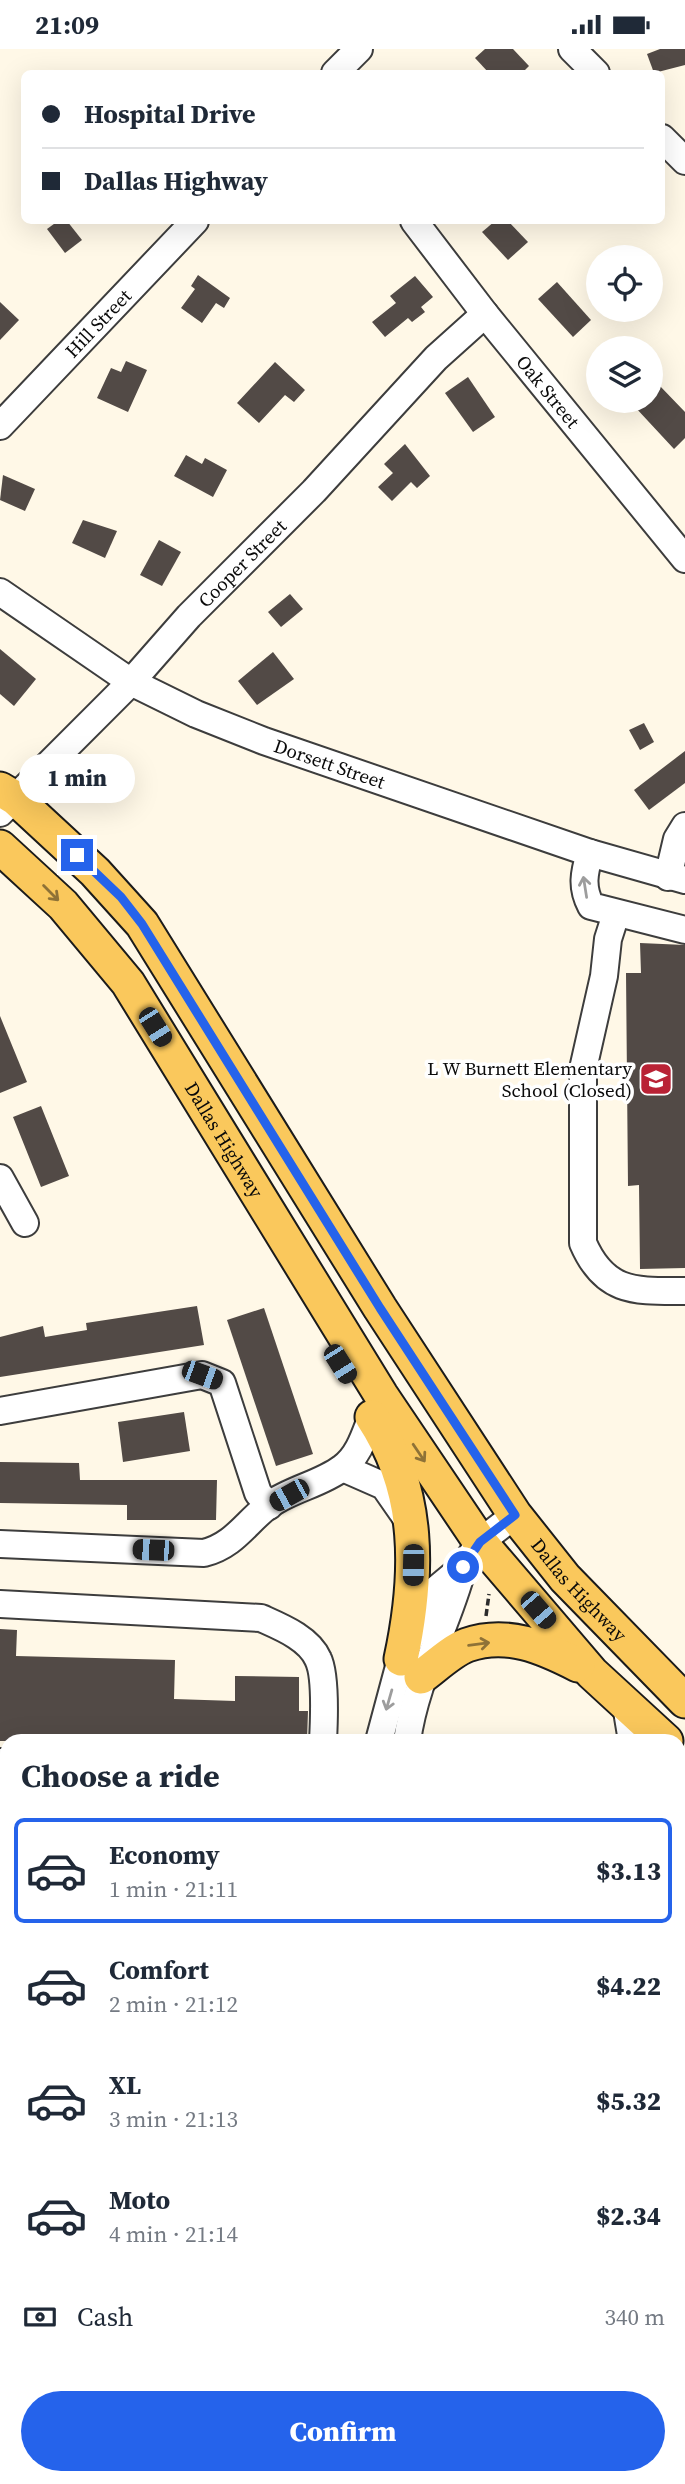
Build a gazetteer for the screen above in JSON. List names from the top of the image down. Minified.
{"streets":{"main road":["Dallas Highway"],"street":["Hill Street","Oak Street","Cooper Street","Dorsett Street"]},"crossings":[["Oak Street","Cooper Street"],["Cooper Street","Dorsett Street"],["Cooper Street","Dallas Highway"]],"places":{"school or university":["L W Burnett Elementary School (Closed)"]},"page":{"status":"21:09","banner":["Hospital Drive","Dallas Highway"],"bubble":"1 min","heading":"Choose a ride","list":[{"name":"Economy","note":"1 min · 21:11","value":"$3.13"},{"name":"Comfort","note":"2 min · 21:12","value":"$4.22"},{"name":"XL","note":"3 min · 21:13","value":"$5.32"},{"name":"Moto","note":"4 min · 21:14","value":"$2.34"}],"pay":["Cash","340 m"],"buttons":"Confirm"}}
